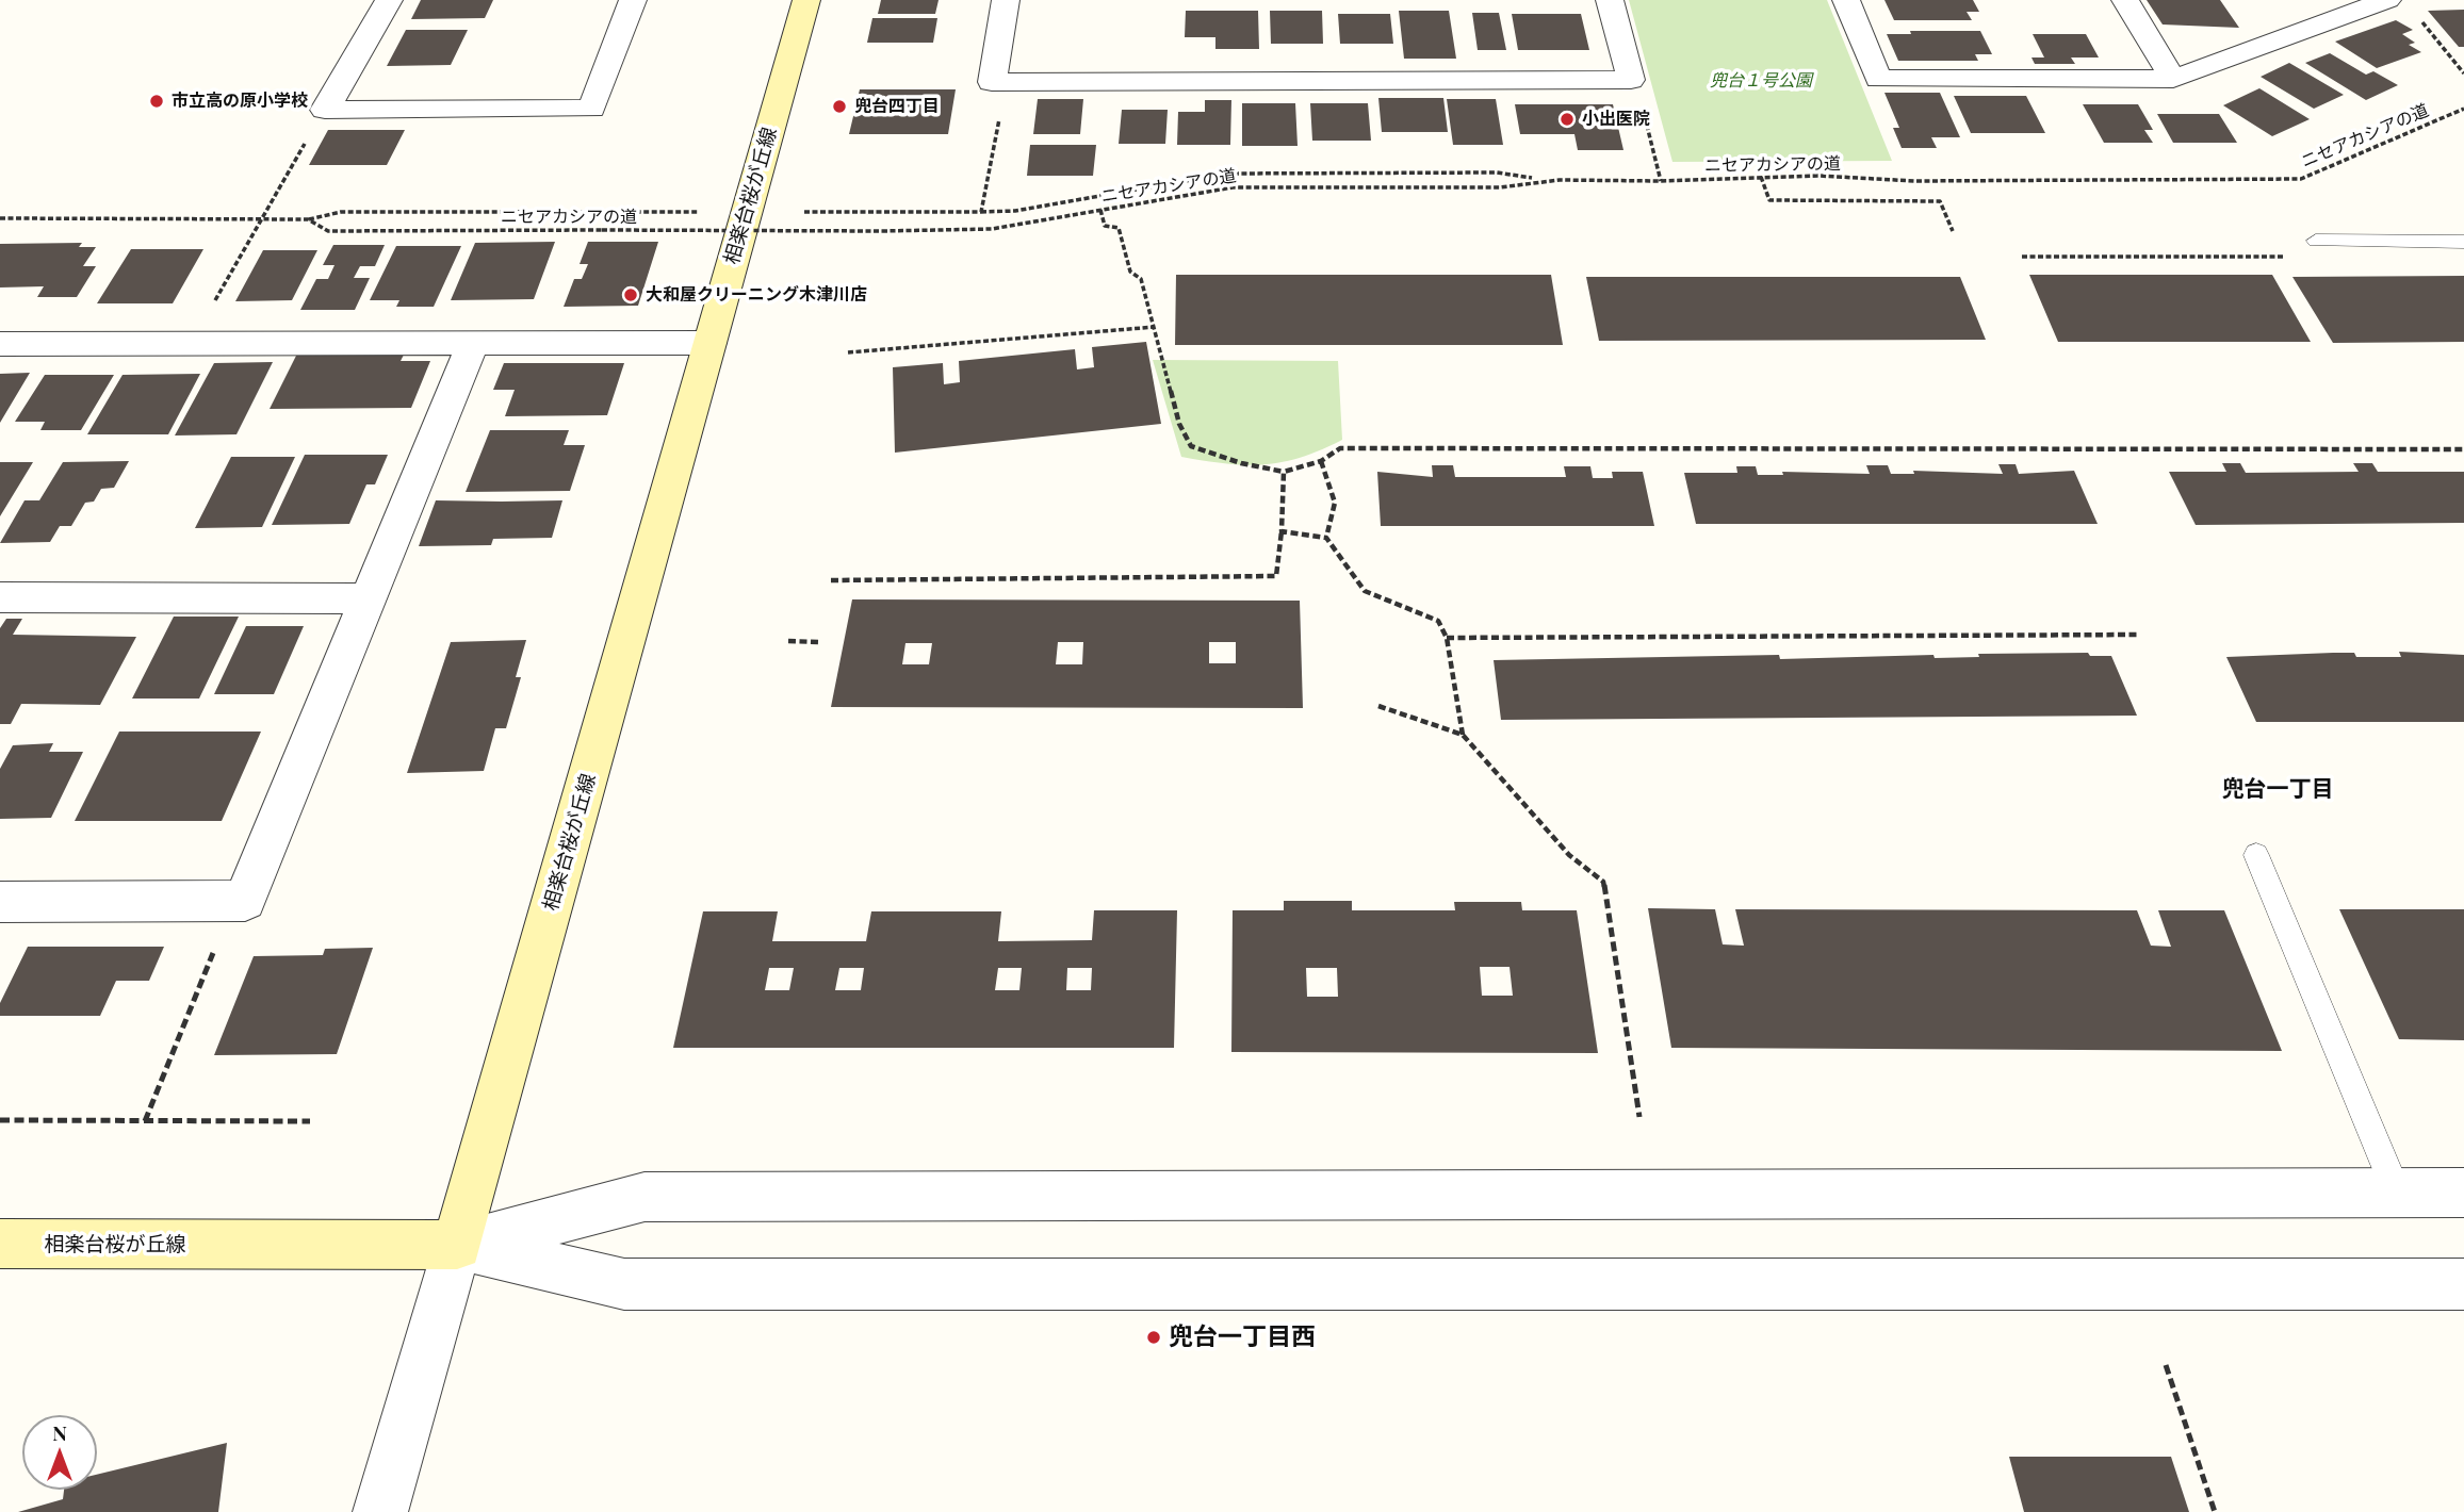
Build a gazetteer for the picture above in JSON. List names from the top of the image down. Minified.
{"streets":{"main road":["相楽台桜が丘線"],"path":["ニセアカシアの道"]},"districts":["兜台一丁目"],"parks":["兜台１号公園"],"places":["市立高の原小学校","兜台四丁目","小出医院","大和屋クリーニング木津川店","兜台一丁目西"],"north":"top"}
